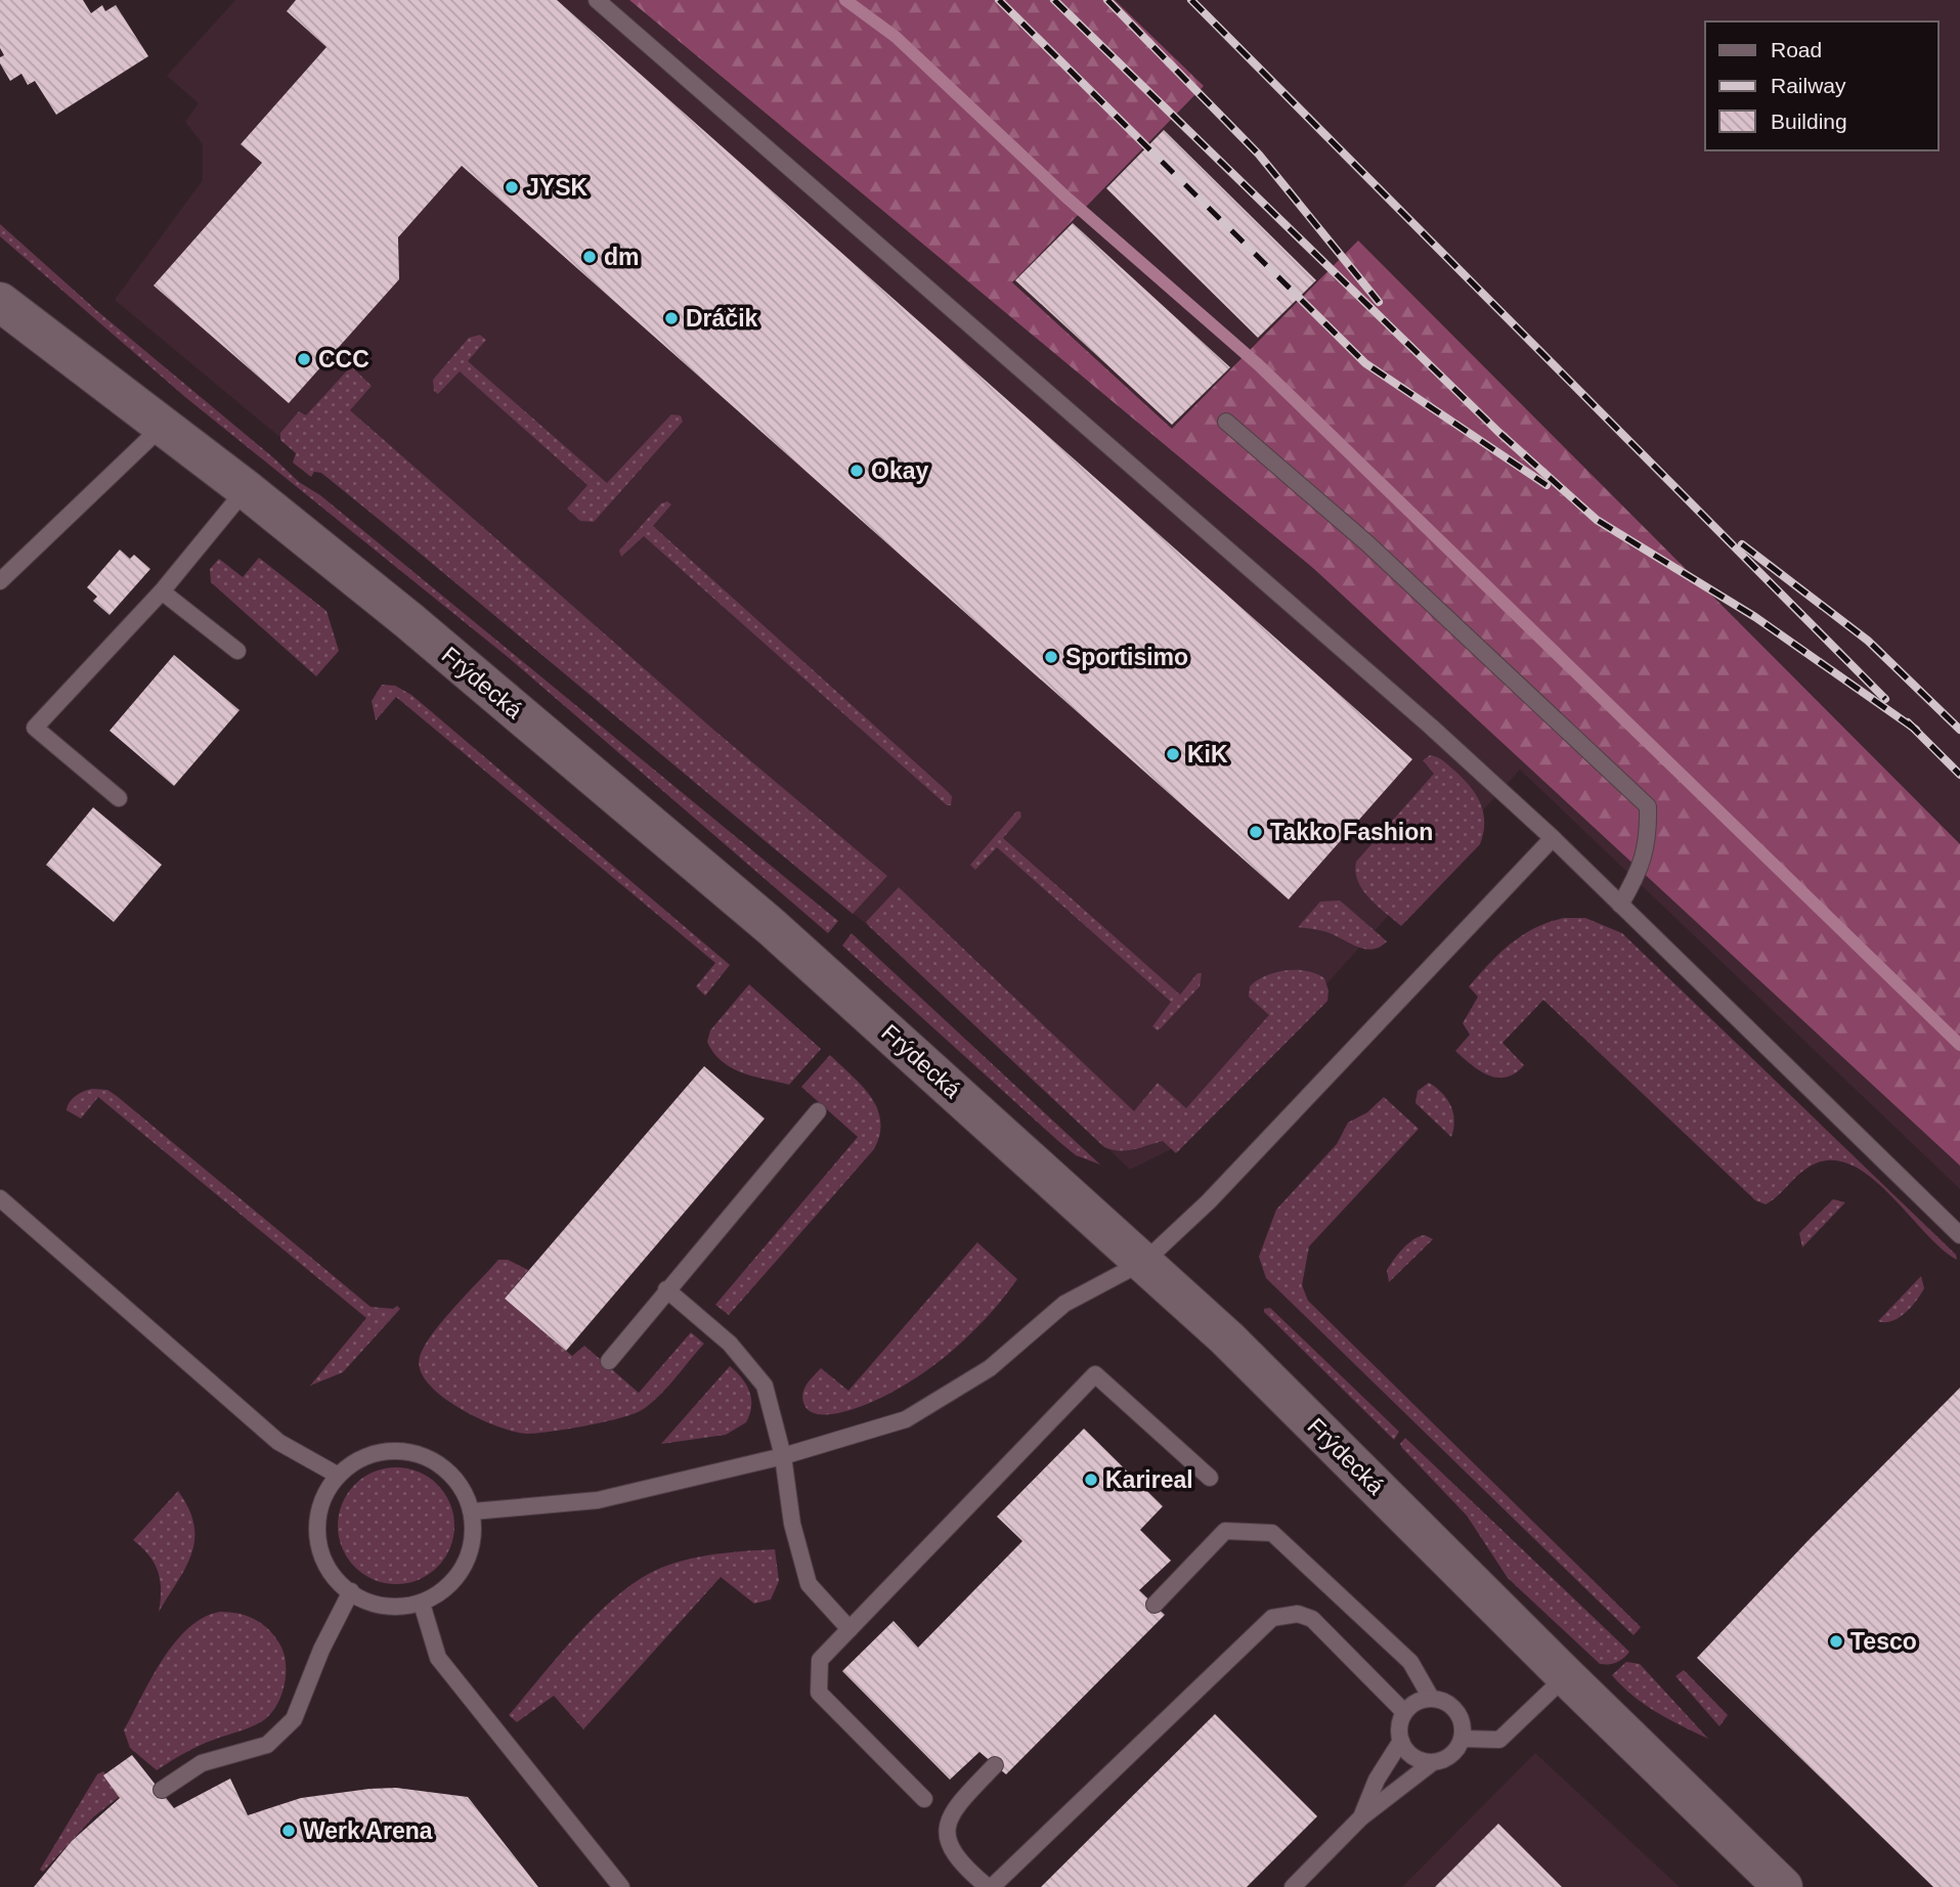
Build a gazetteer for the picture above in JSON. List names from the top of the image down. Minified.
{"streets":{"main road":["Frýdecká"]},"places":["JYSK","dm","Dráčik","CCC","Okay","Sportisimo","KiK","Takko Fashion","Karireal","Tesco","Werk Arena"],"legend":["Road","Railway","Building"]}
